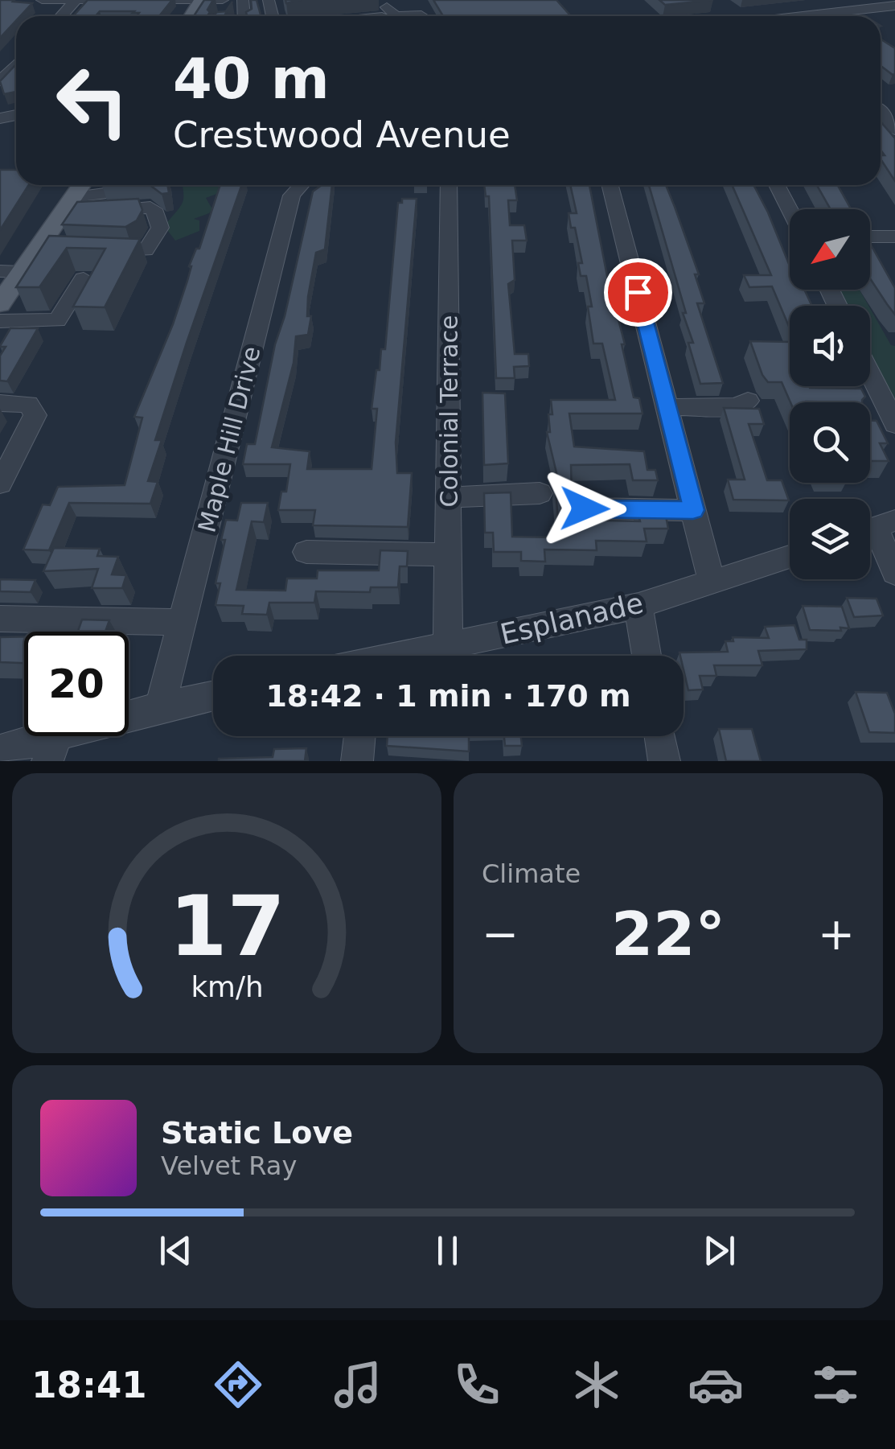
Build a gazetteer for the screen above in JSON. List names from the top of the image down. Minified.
{"streets":{"street":["Colonial Terrace","Maple Hill Drive","Esplanade"]},"crossings":[["Colonial Terrace","Esplanade"]],"north":"bottom left","page":{"turn":["40 m","Crestwood Avenue"],"limit":"20","trip":"18:42 · 1 min · 170 m","tile":"Climate","heat":["−","22°","+"],"song":["Static Love","Velvet Ray"],"tabs":"18:41","gauge":["17","km/h"]}}
